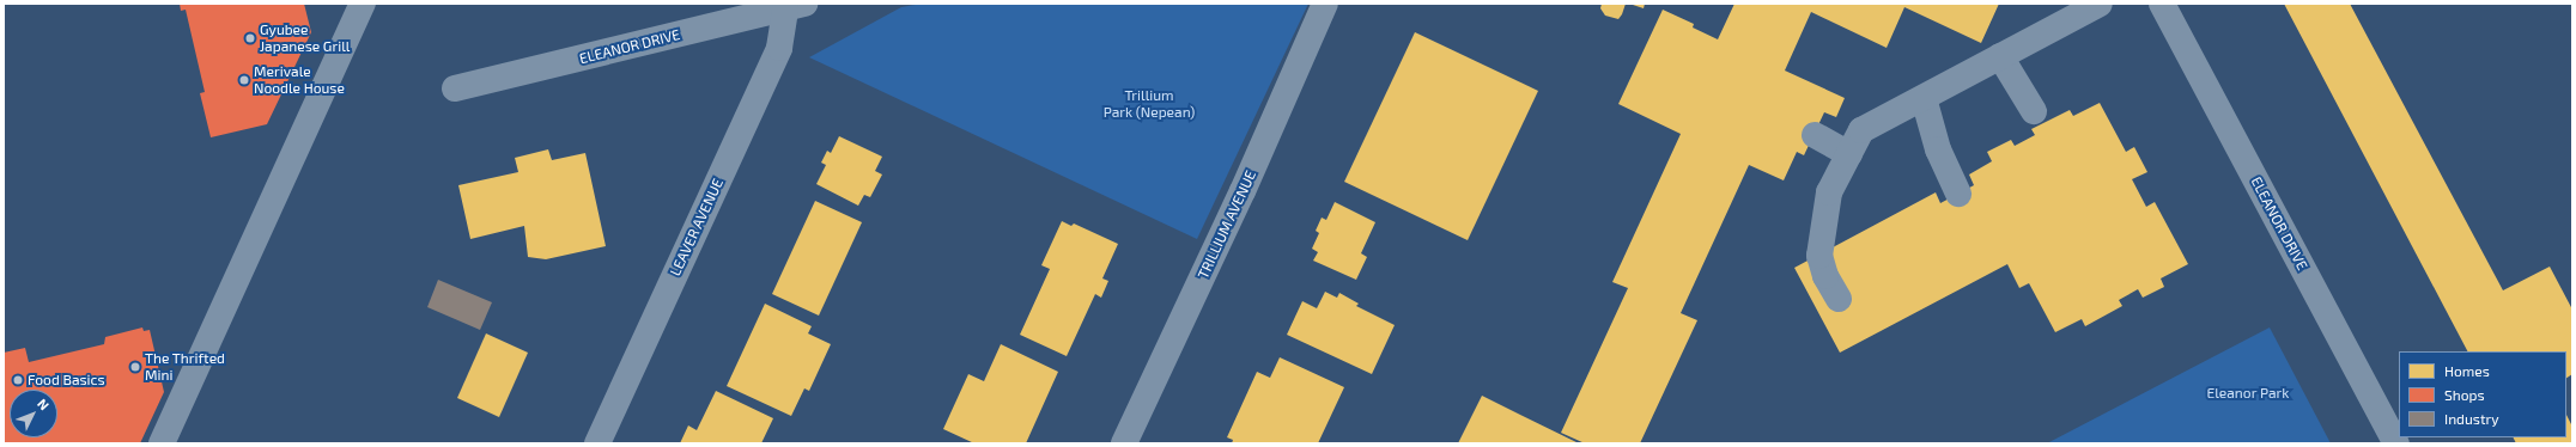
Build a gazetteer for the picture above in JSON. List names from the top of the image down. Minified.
{"streets":{"street":["ELEANOR DRIVE","TRILLIUM AVENUE","LEAVER AVENUE"]},"crossings":[["ELEANOR DRIVE","LEAVER AVENUE"]],"parks":["Trillium Park (Nepean)","Eleanor Park"],"places":["Gyubee Japanese Grill","Merivale Noodle House","The Thrifted Mini","Food Basics"],"legend":["Homes","Shops","Industry"],"north":"top right"}
